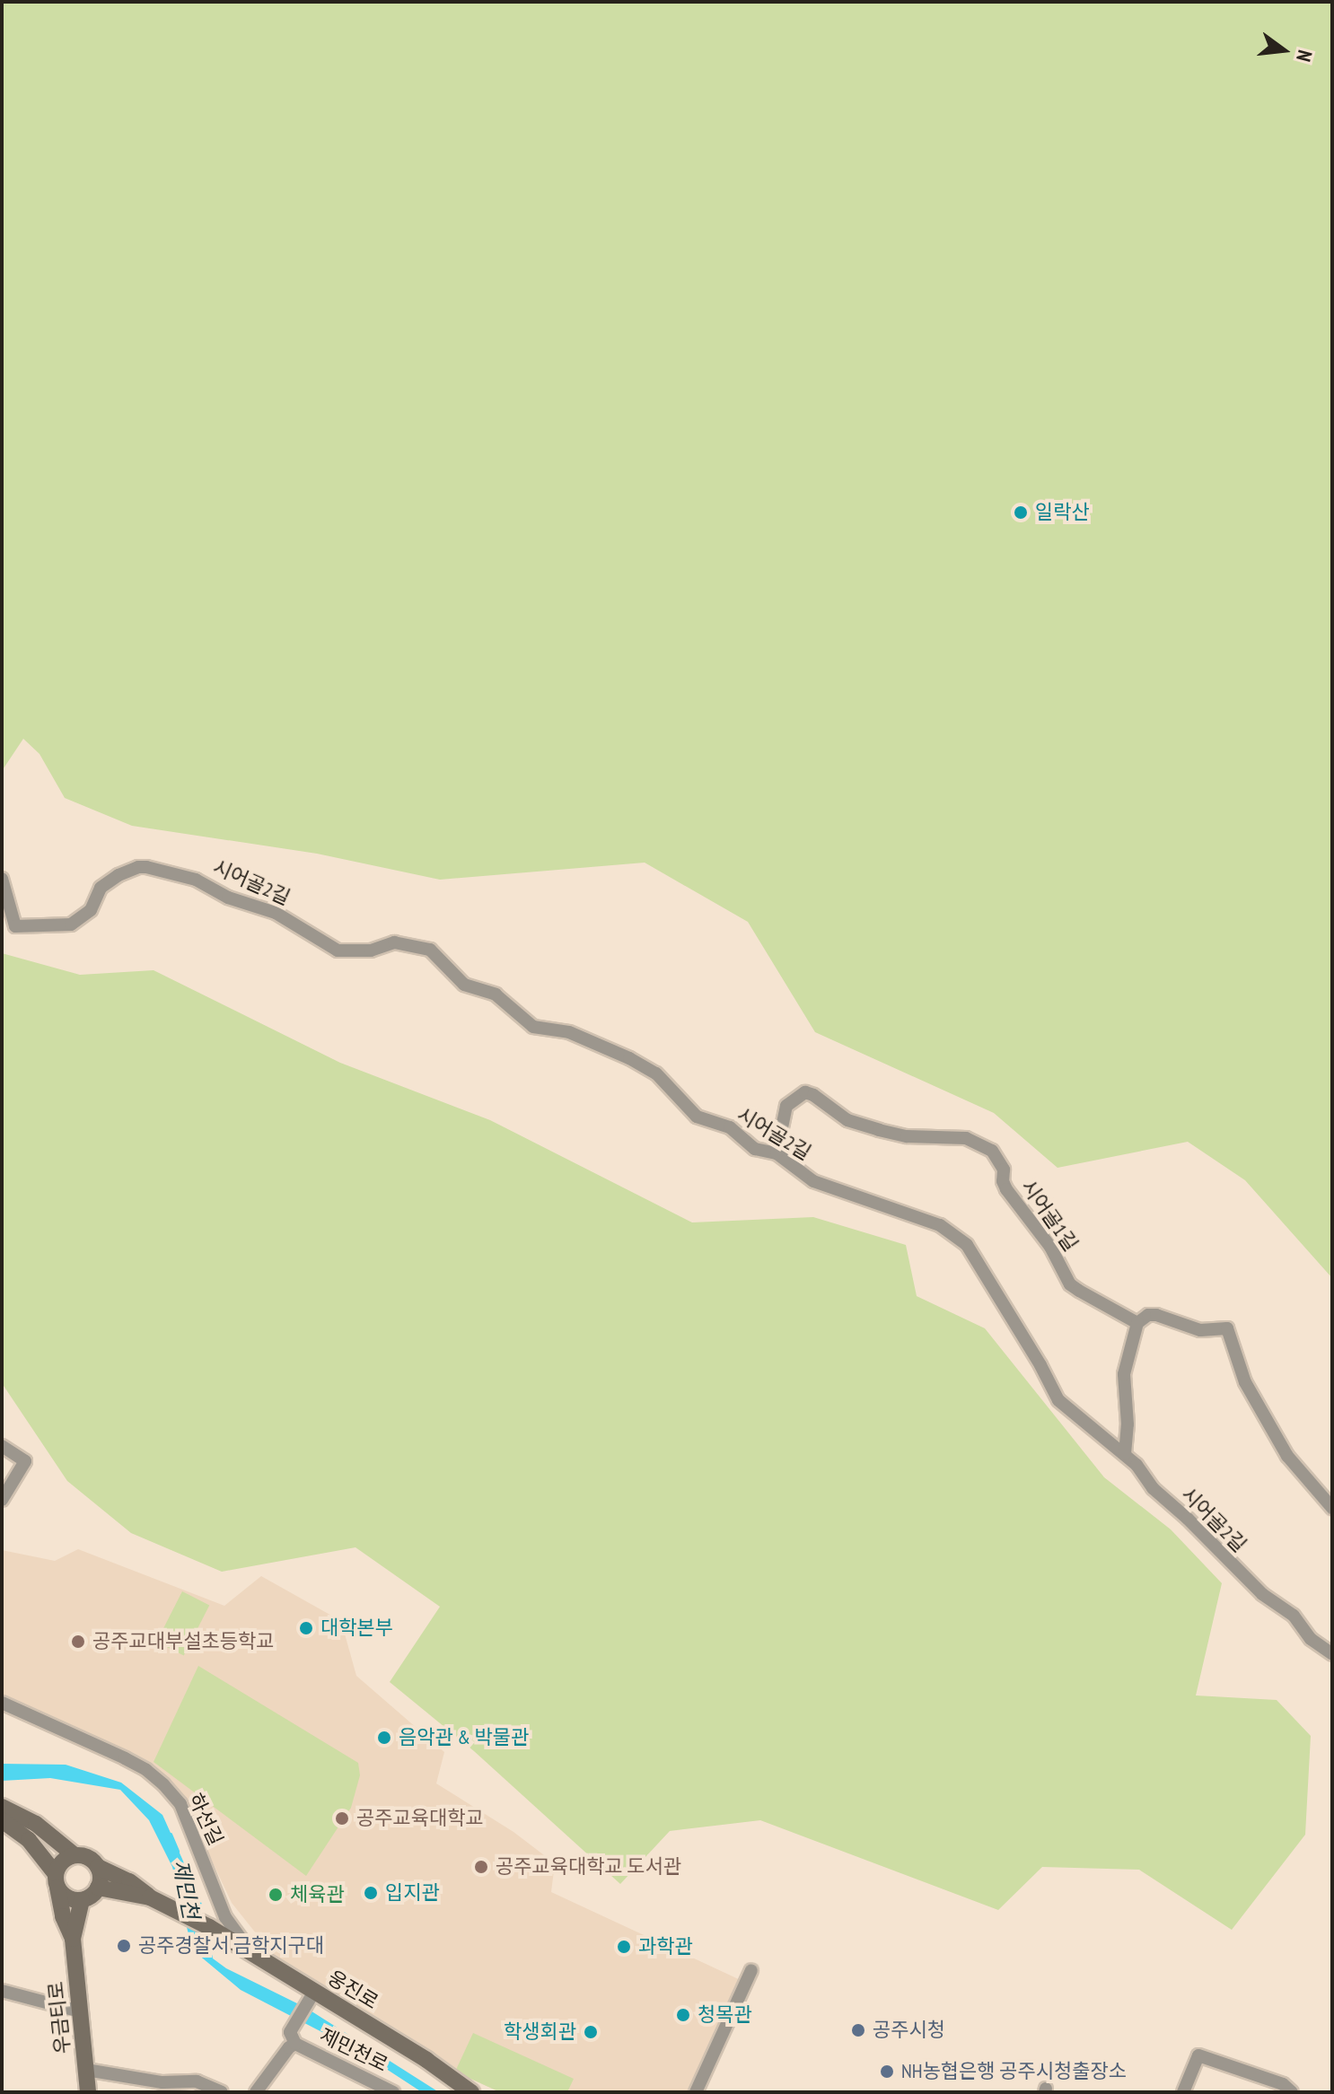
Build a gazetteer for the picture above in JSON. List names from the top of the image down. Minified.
{"streets":{"main road":["웅진로","우금티로"],"street":["시어골2길","시어골1길","하선길","제민천로"]},"crossings":[["시어골2길","시어골1길"],["하선길","웅진로"]],"water":["제민천"],"places":["일락산","대학본부","공주교대부설초등학교","음악관 & 박물관","공주교육대학교","공주교육대학교 도서관","입지관","체육관","공주경찰서 금학지구대","과학관","청목관","공주시청","학생회관","NH농협은행 공주시청출장소"],"north":"right"}
